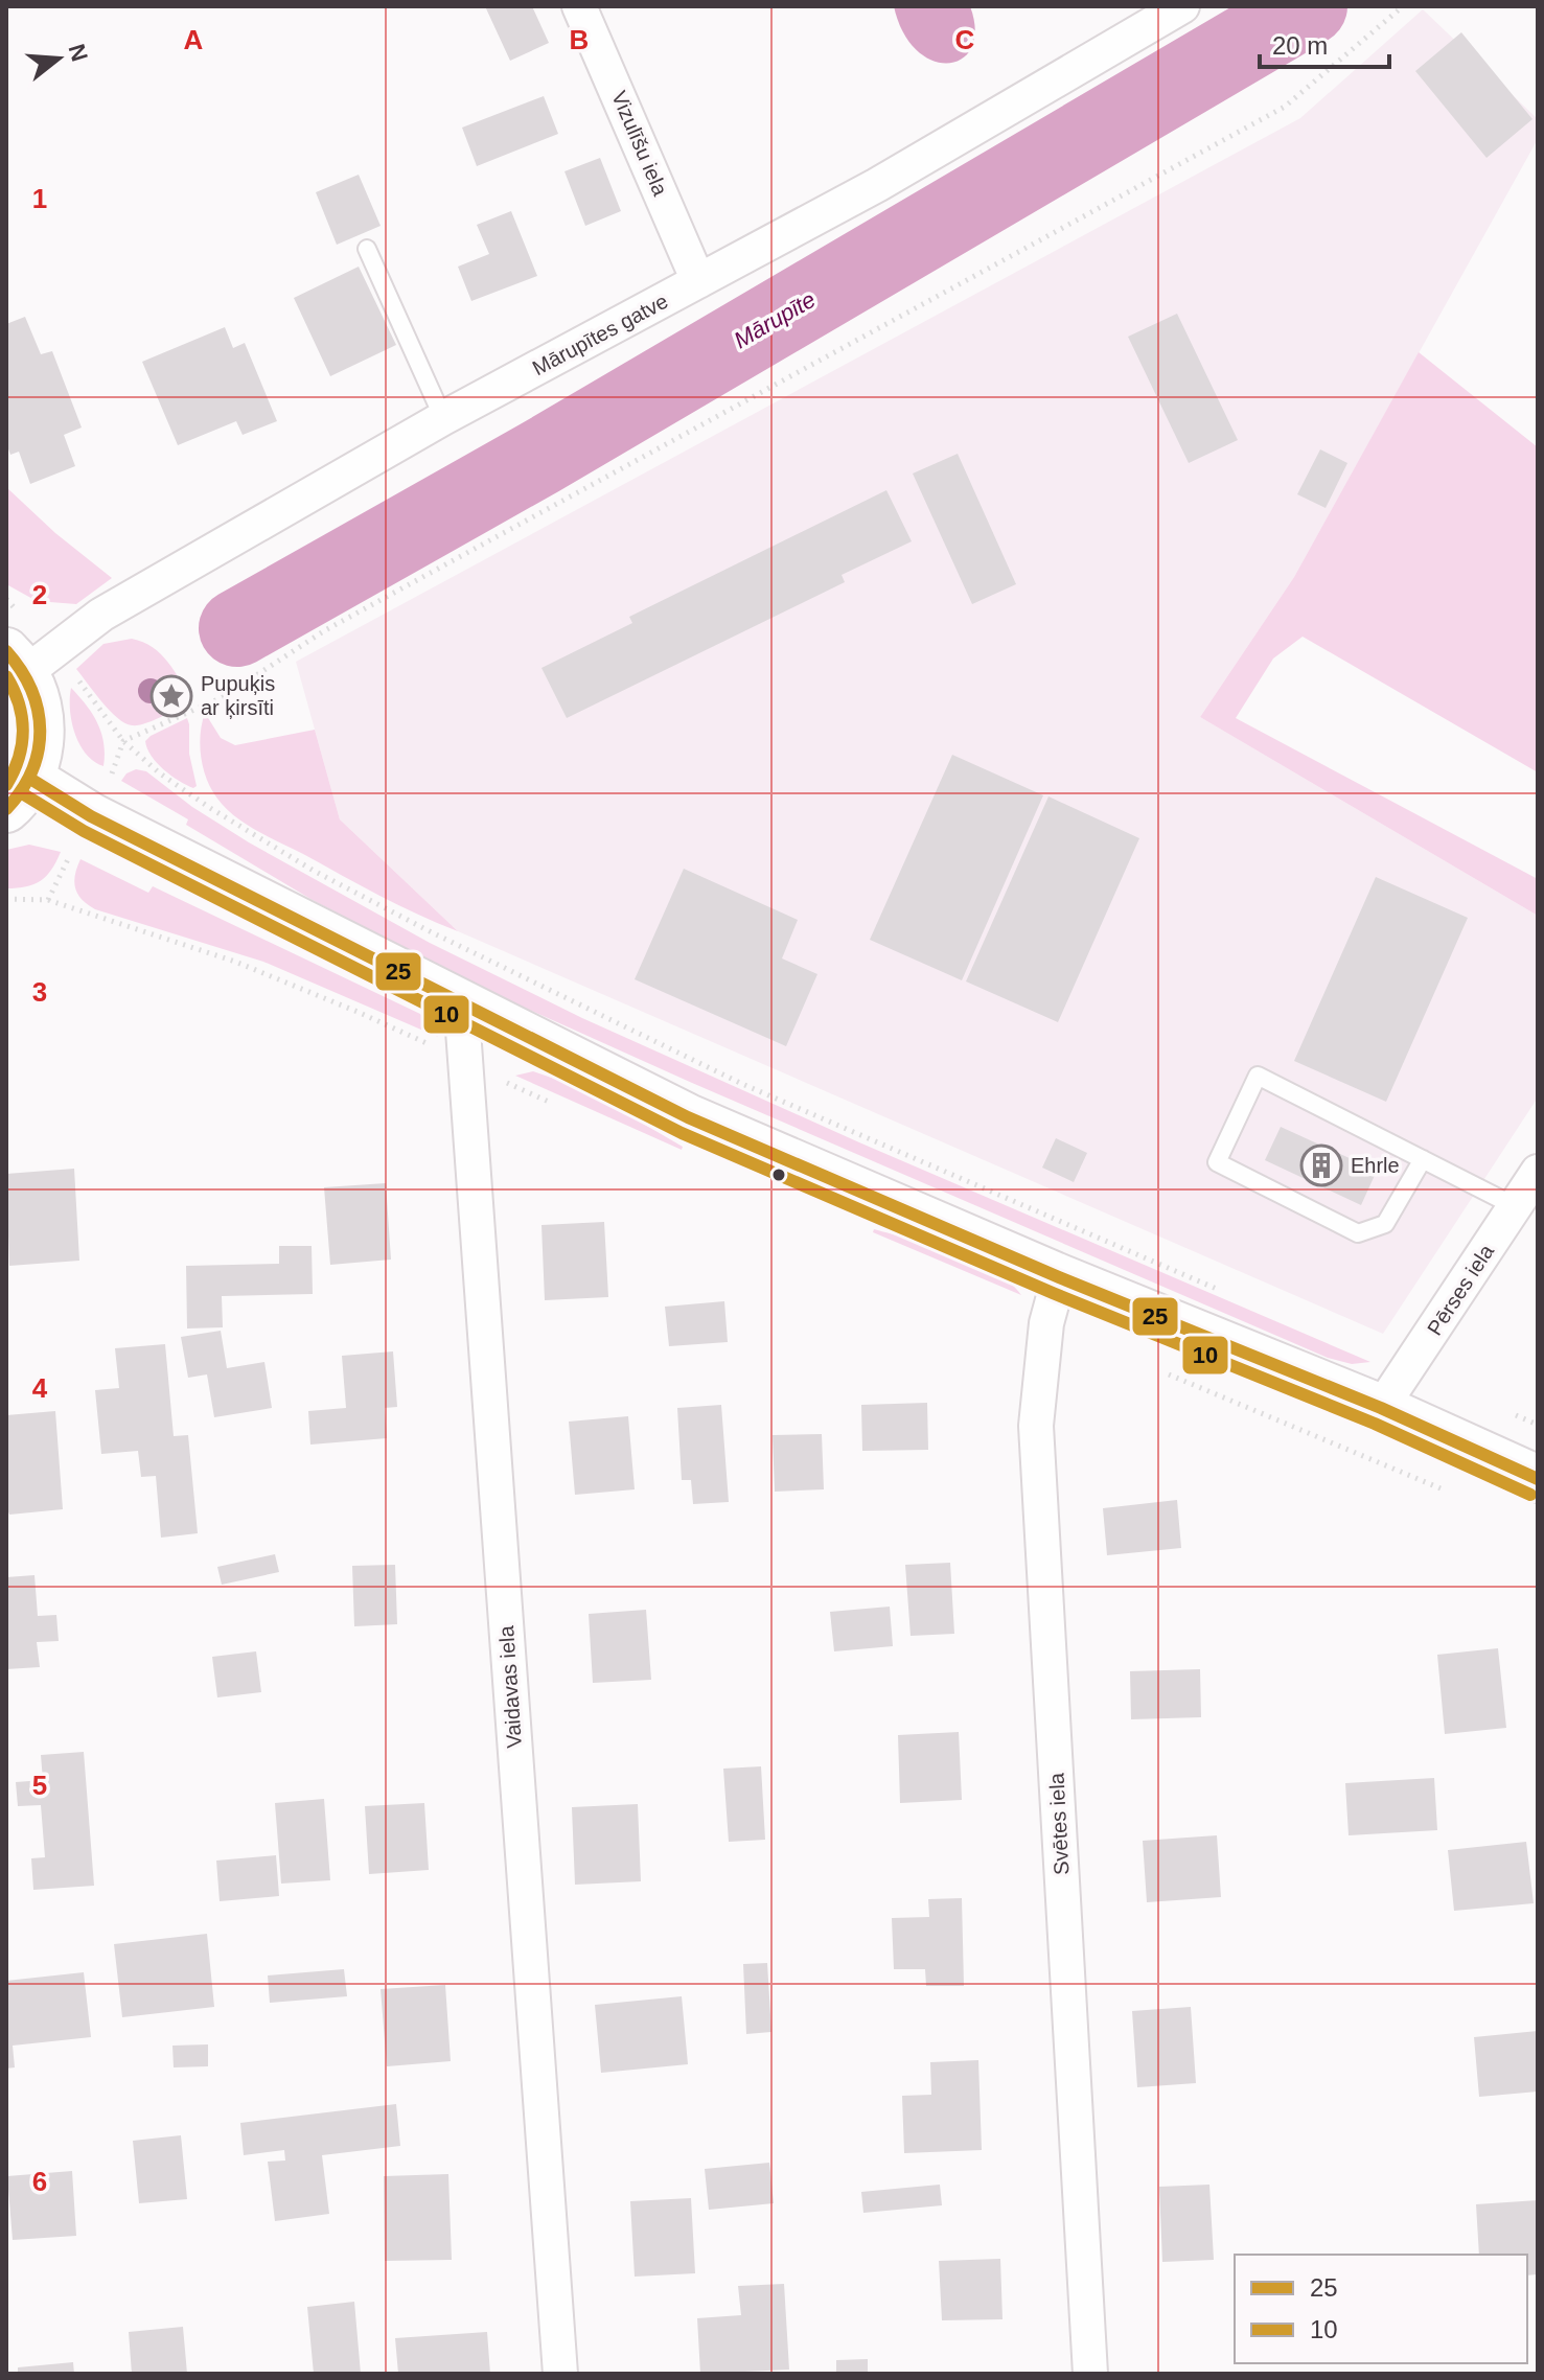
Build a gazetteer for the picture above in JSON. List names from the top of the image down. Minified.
{"streets":{"street":["Vizulīšu iela","Mārupītes gatve","Pērses iela","Vaidavas iela","Svētes iela"]},"crossings":[["Vizulīšu iela","Mārupītes gatve"]],"water":["Mārupīte"],"places":{"place":["Pupuķis ar ķirsīti"],"building":["Ehrle"]},"lines":["transit line 25","transit line 10"],"legend":["25","10"],"scale_bar":"20 m","north":"right","grid":{"columns":["A","B","C"],"rows":["1","2","3","4","5","6"]}}
